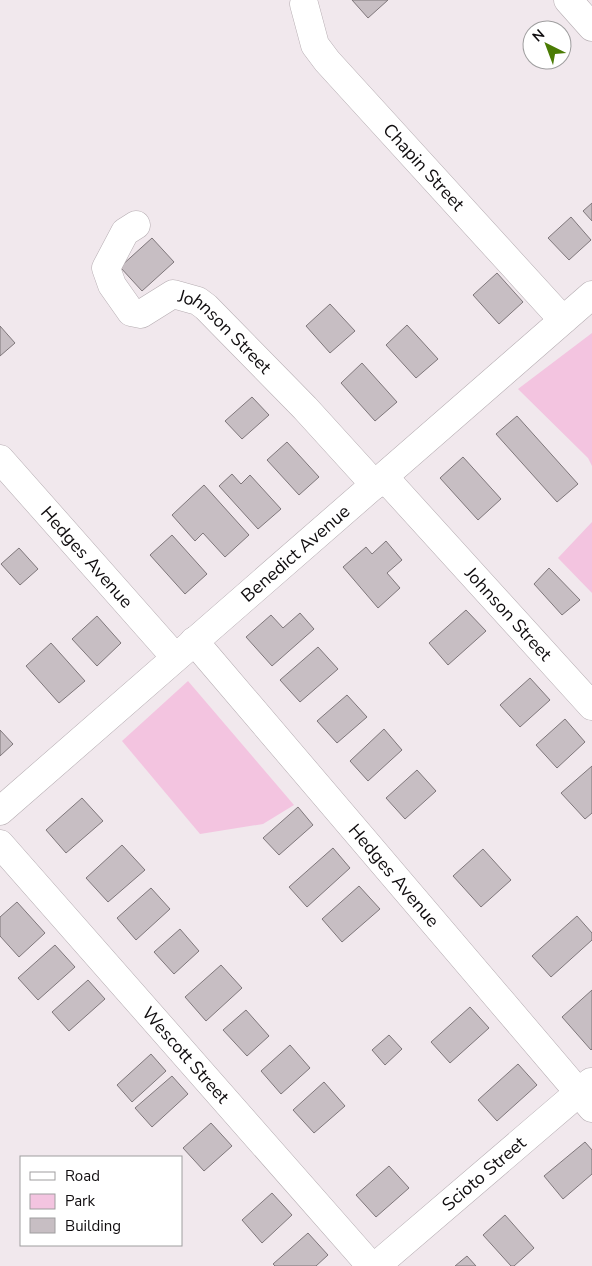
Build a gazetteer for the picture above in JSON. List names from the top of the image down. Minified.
{"streets":{"street":["Chapin Street","Johnson Street","Benedict Avenue","Hedges Avenue","Wescott Street","Scioto Street"]},"crossings":[["Chapin Street","Benedict Avenue"],["Johnson Street","Benedict Avenue"],["Benedict Avenue","Hedges Avenue"],["Hedges Avenue","Scioto Street"]],"legend":["Road","Park","Building"],"north":"top left"}
